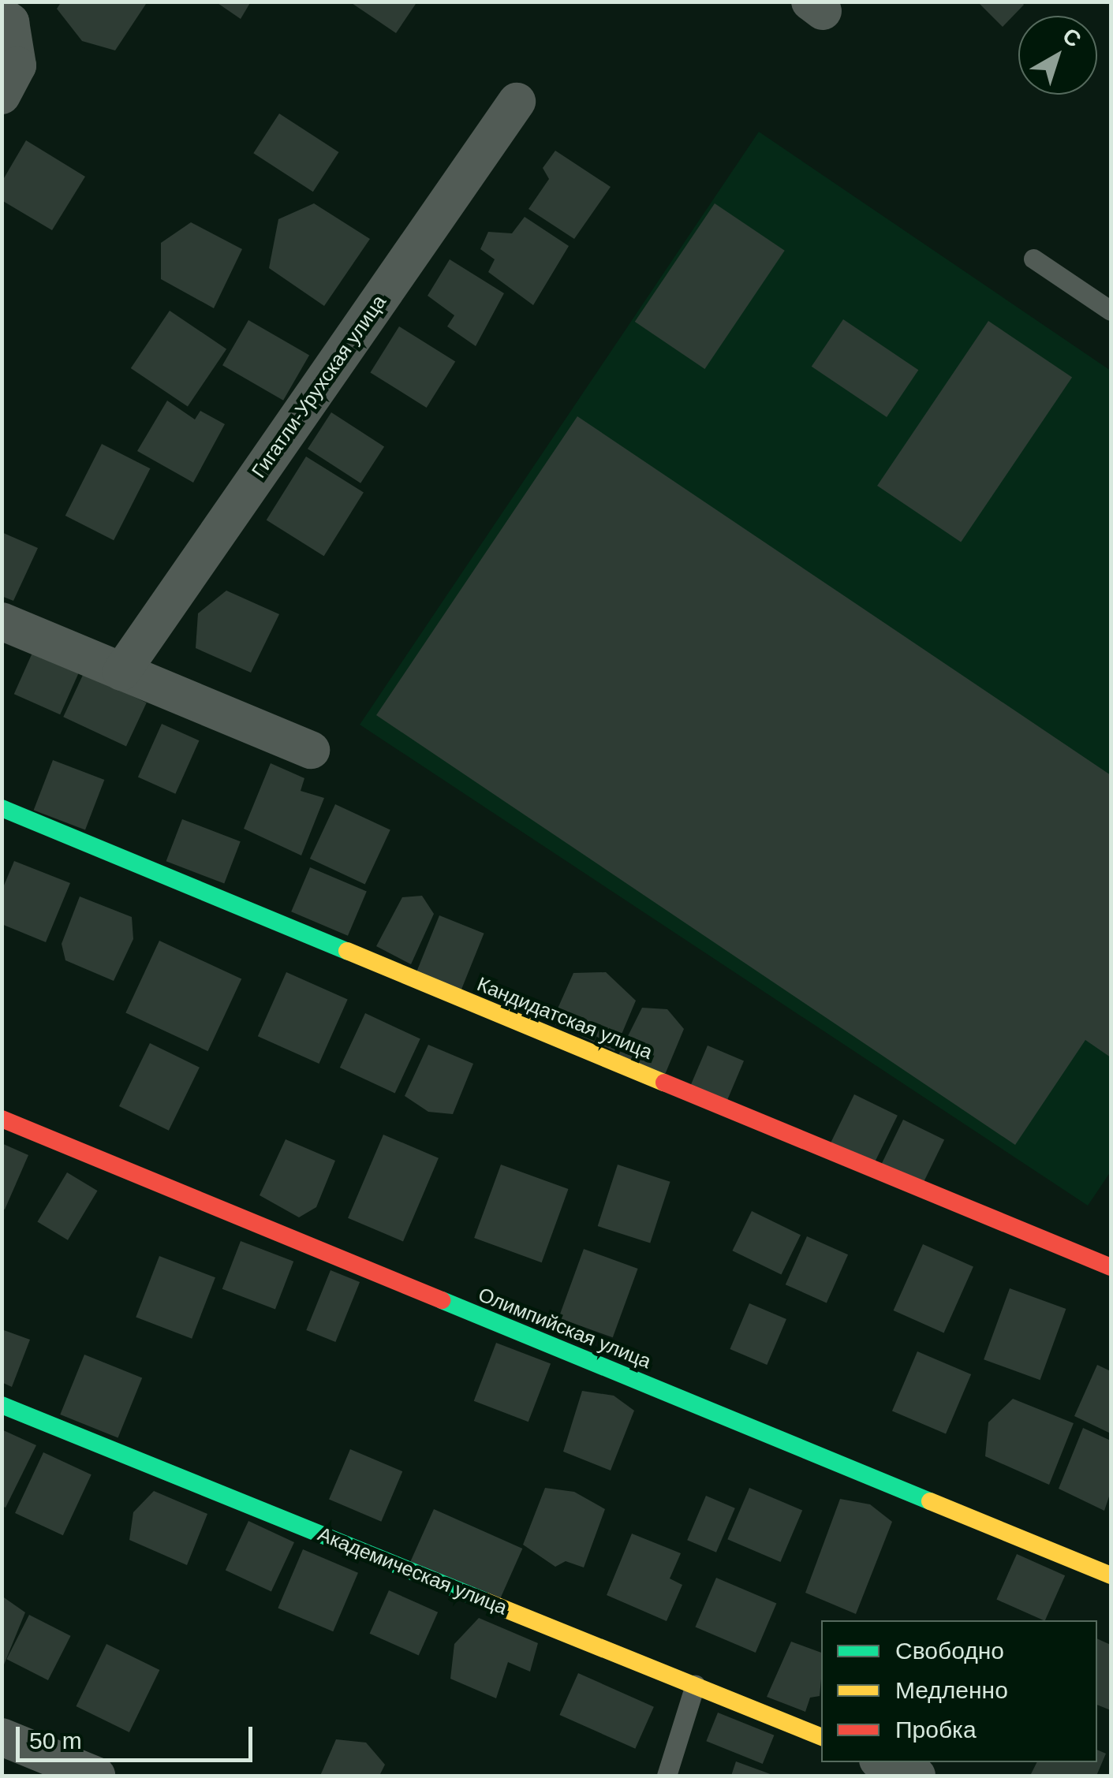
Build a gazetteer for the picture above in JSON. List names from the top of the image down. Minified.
{"streets":{"street":["Гигатли-Урухская улица","Кандидатская улица","Олимпийская улица","Академическая улица"]},"legend":["Свободно","Медленно","Пробка"],"scale_bar":"50 m","north":"top right"}
